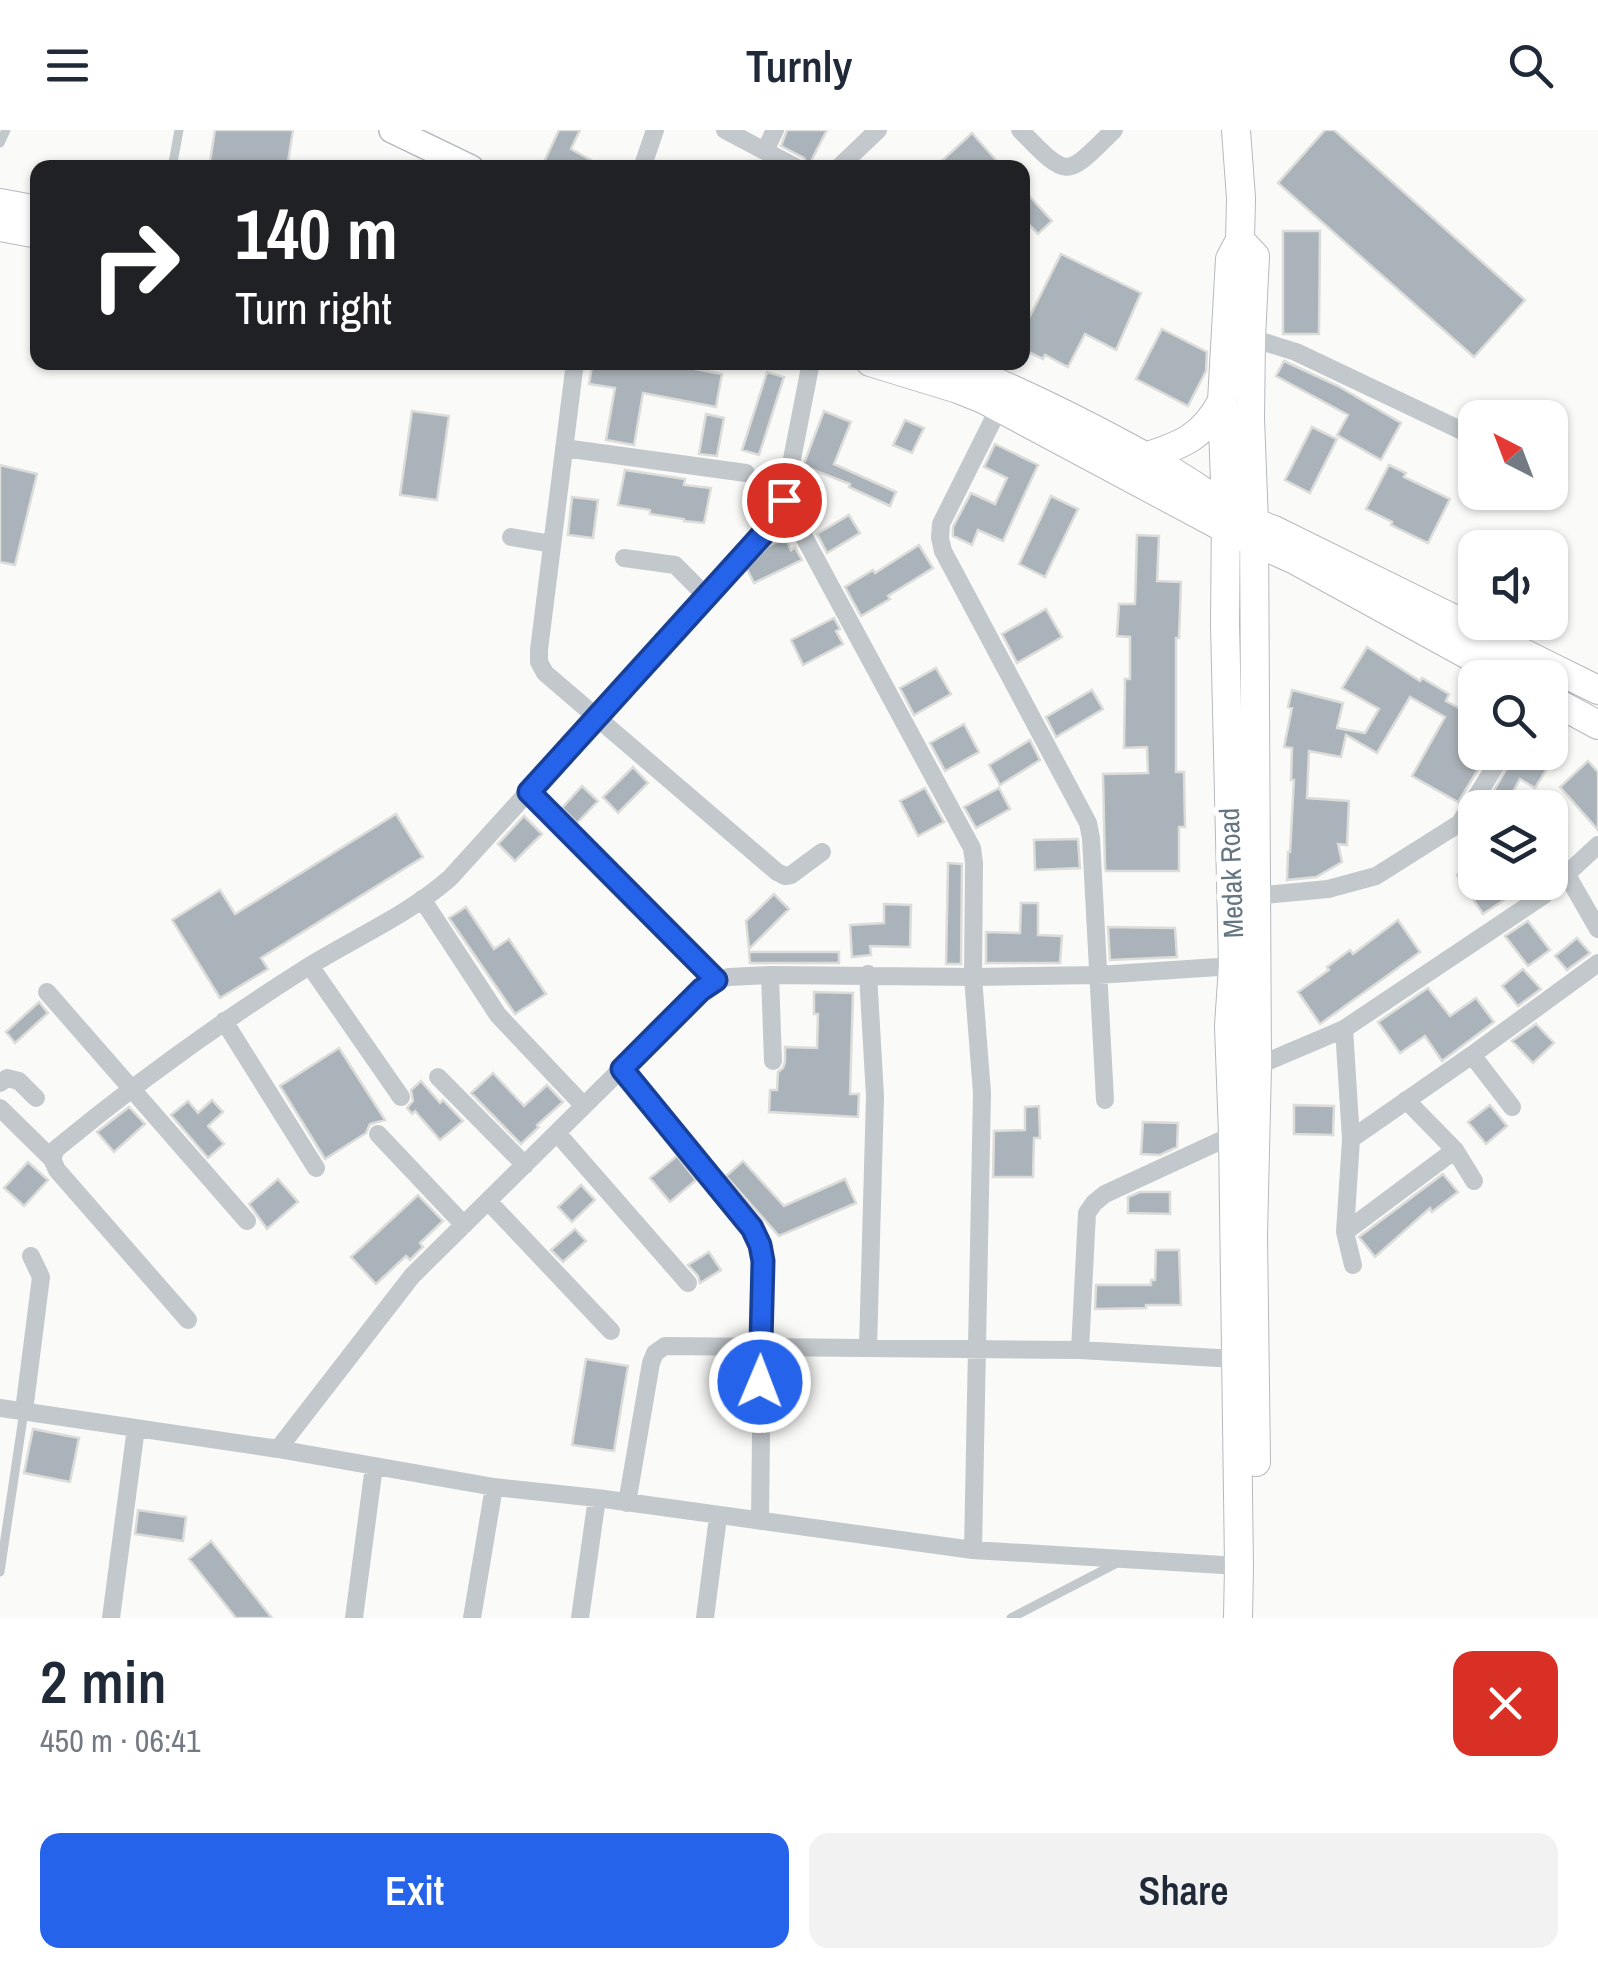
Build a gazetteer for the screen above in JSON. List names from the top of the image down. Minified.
{"streets":{"main road":["Medak Road"]},"north":"top left","page":{"header":"Turnly","turn":["140 m","Turn right"],"heading":["2 min","450 m · 06:41"],"buttons":["Exit","Share"]}}
